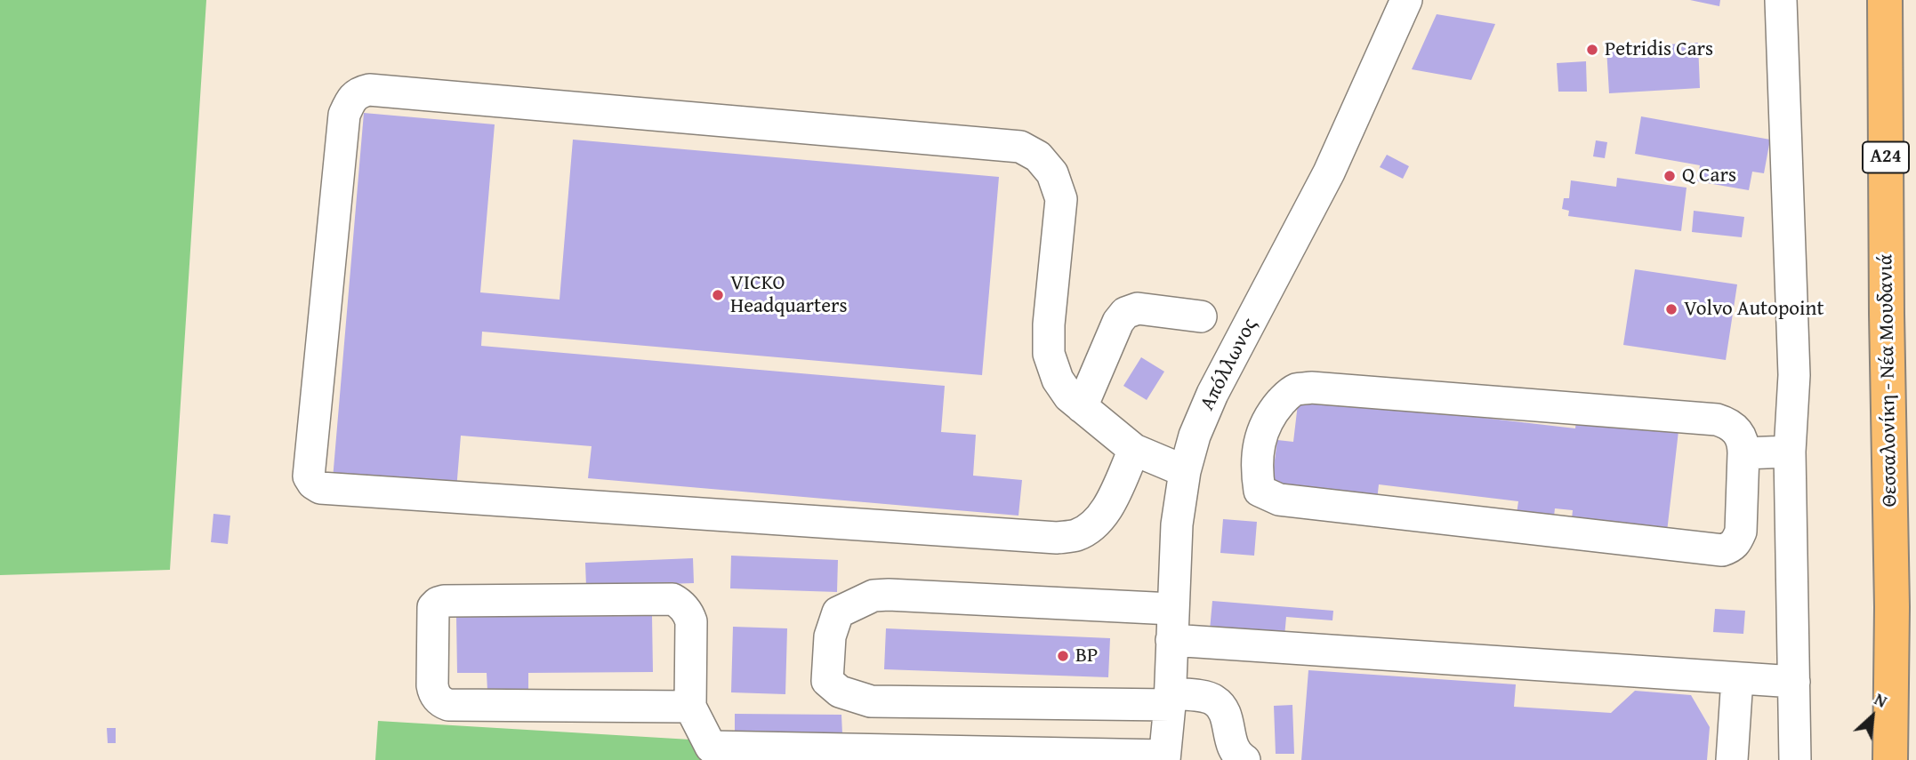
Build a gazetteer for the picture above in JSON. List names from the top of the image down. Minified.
{"streets":{"highway":["Α24","Θεσσαλονίκη - Νέα Μουδανιά"],"street":["Απόλλωνος"]},"places":["Petridis Cars","Q Cars","VICKO Headquarters","Volvo Autopoint","BP"],"north":"top right"}
